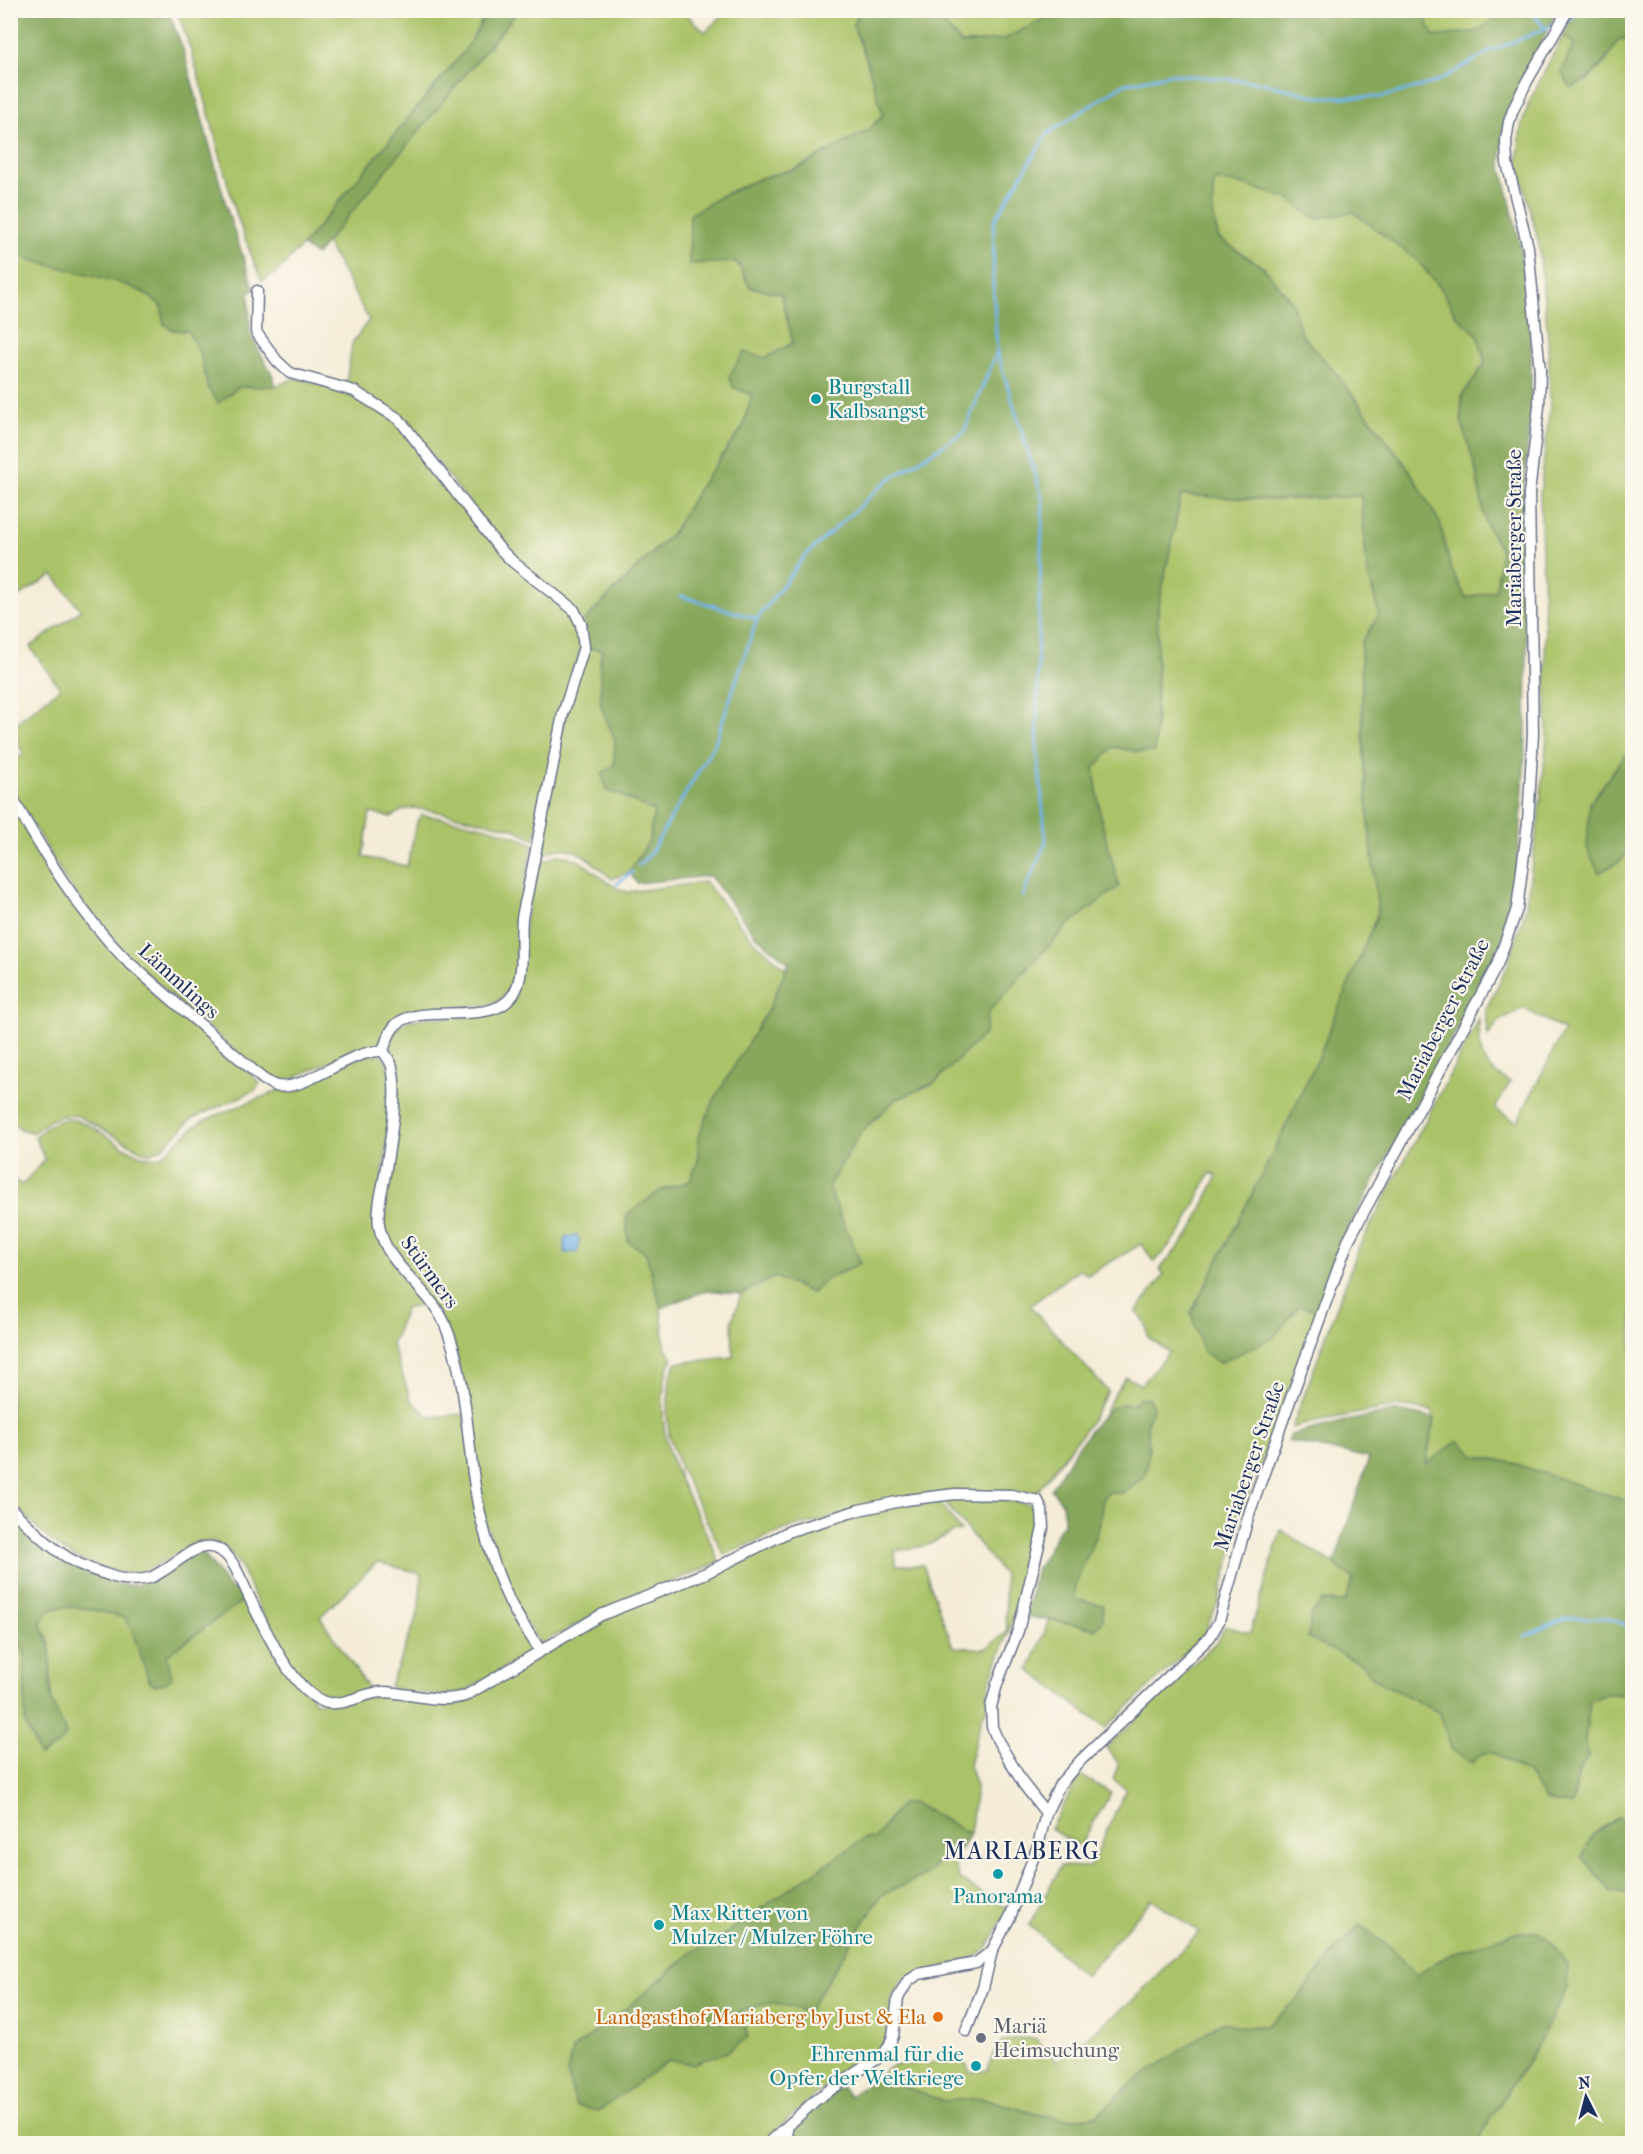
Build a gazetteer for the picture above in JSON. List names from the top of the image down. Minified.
{"streets":{"street":["Mariaberger Straße","Lämmlings","Stürmers"]},"crossings":[["Lämmlings","Stürmers"]],"districts":["MARIABERG"],"places":["Burgstall Kalbsangst","Panorama","Max Ritter von Mulzer / Mulzer Föhre","Landgasthof Mariaberg by Just & Ela","Mariä Heimsuchung","Ehrenmal für die Opfer der Weltkriege"],"north":"top"}
